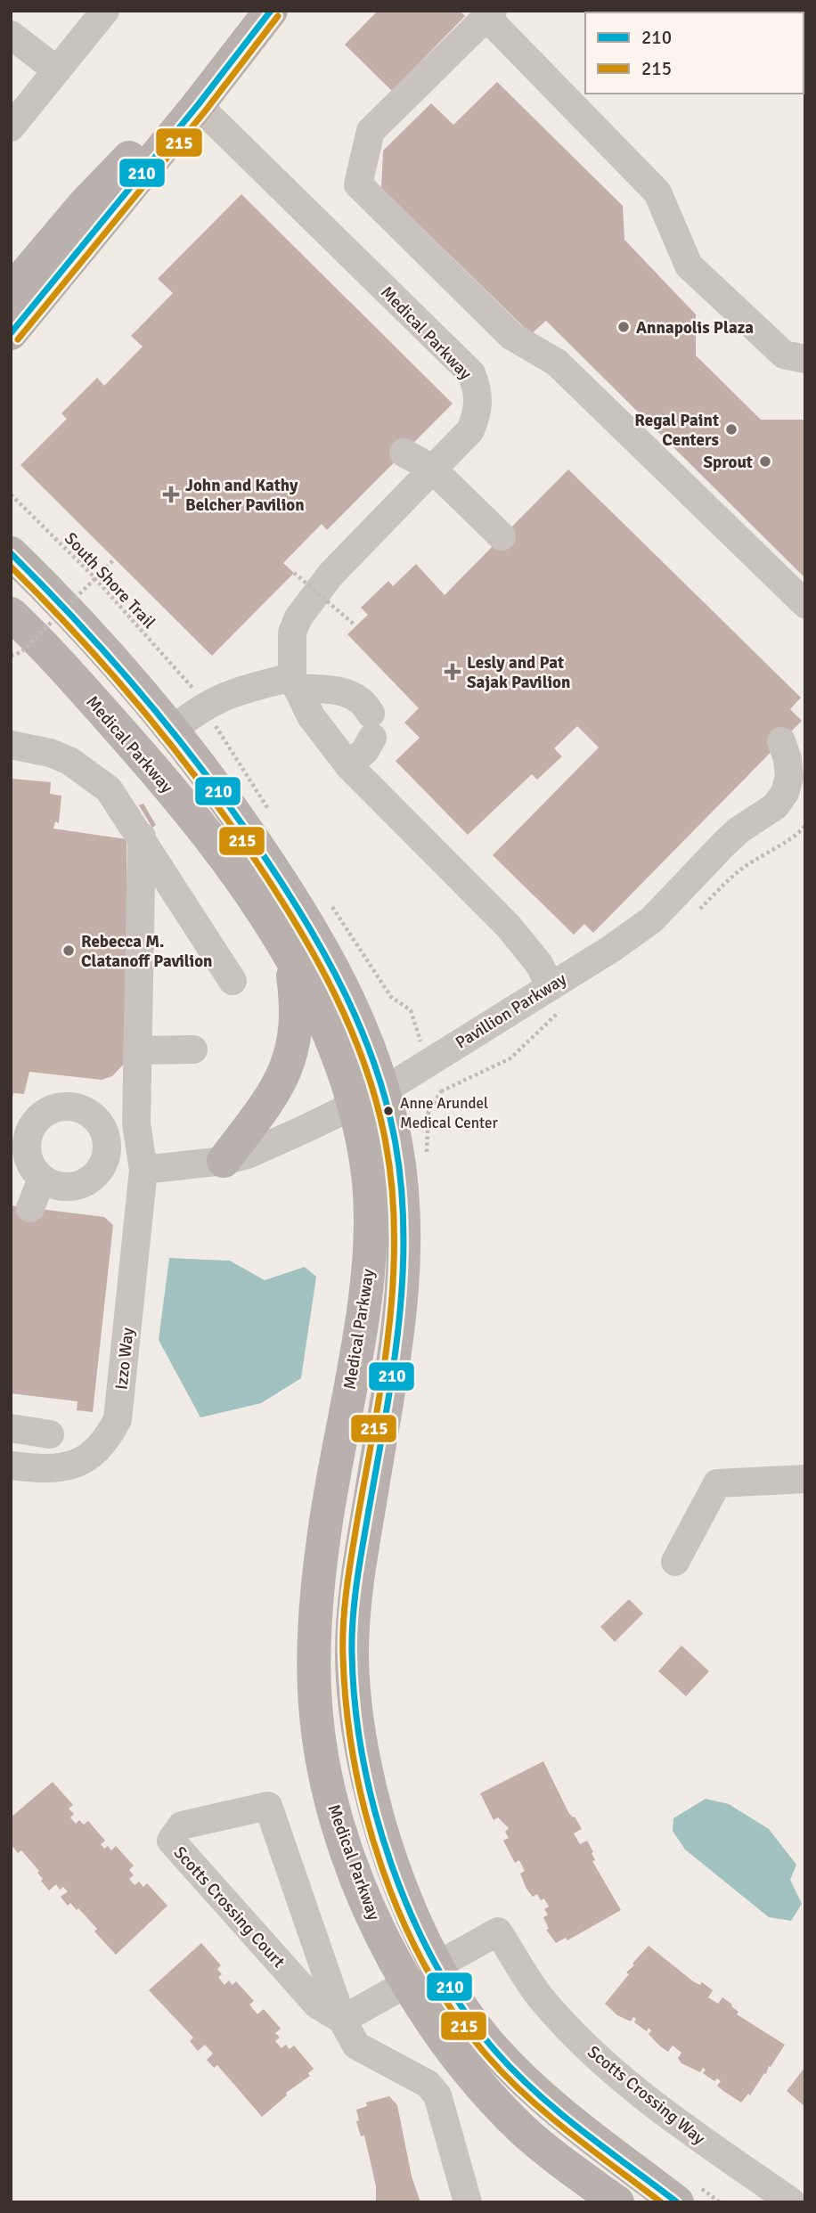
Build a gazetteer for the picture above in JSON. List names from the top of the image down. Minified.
{"streets":{"main road":["Medical Parkway"],"street":["Pavillion Parkway","Izzo Way","Scotts Crossing Court","Scotts Crossing Way"],"path":["South Shore Trail"]},"crossings":[["Medical Parkway","Pavillion Parkway"],["Medical Parkway","Scotts Crossing Way"],["Pavillion Parkway","Izzo Way"]],"places":{"other":["Annapolis Plaza","Regal Paint Centers","Sprout","Rebecca M. Clatanoff Pavilion","Anne Arundel Medical Center"],"health":["John and Kathy Belcher Pavilion","Lesly and Pat Sajak Pavilion"]},"lines":["transit line 210","transit line 215"],"legend":["210","215"]}
